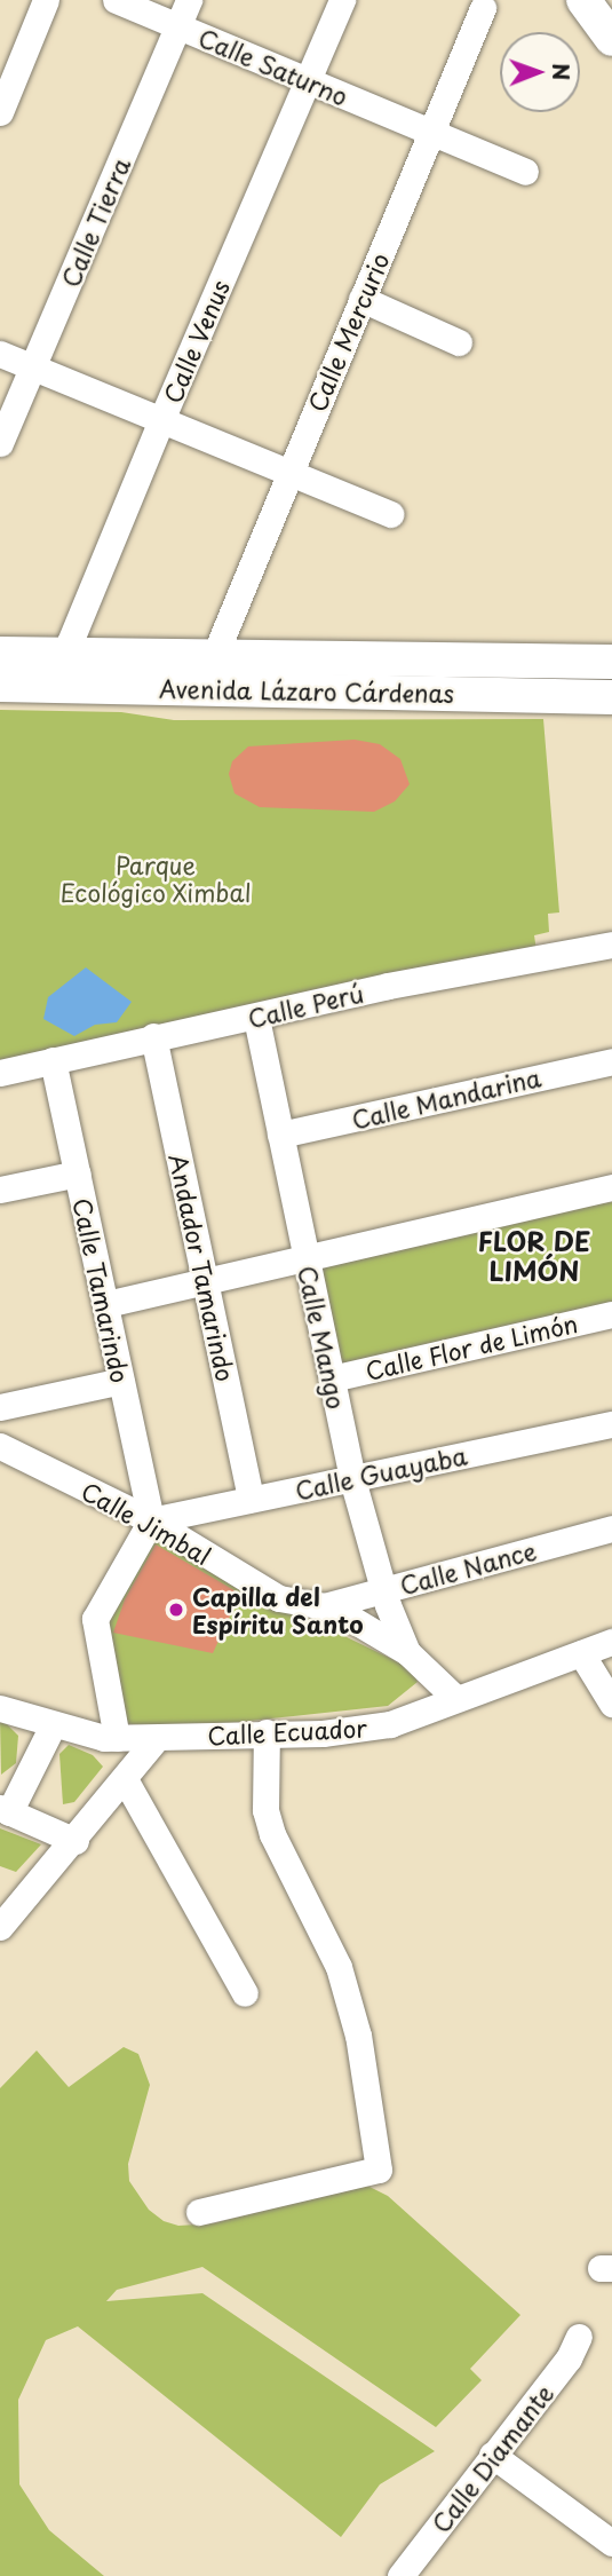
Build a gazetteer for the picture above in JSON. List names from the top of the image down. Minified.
{"streets":{"main road":["Avenida Lázaro Cárdenas"],"street":["Calle Saturno","Calle Tierra","Calle Mercurio","Calle Venus","Calle Perú","Calle Mandarina","Andador Tamarindo","Calle Tamarindo","Calle Mango","Calle Flor de Limón","Calle Guayaba","Calle Jimbal","Calle Nance","Calle Ecuador","Calle Diamante"]},"crossings":[["Calle Saturno","Calle Tierra"],["Calle Saturno","Calle Mercurio"],["Calle Saturno","Calle Venus"],["Calle Mercurio","Avenida Lázaro Cárdenas"],["Calle Venus","Avenida Lázaro Cárdenas"],["Calle Perú","Andador Tamarindo"],["Calle Perú","Calle Tamarindo"],["Calle Perú","Calle Mango"],["Calle Mandarina","Calle Mango"],["Andador Tamarindo","Calle Guayaba"],["Calle Tamarindo","Calle Guayaba"],["Calle Tamarindo","Calle Jimbal"],["Calle Mango","Calle Flor de Limón"],["Calle Mango","Calle Guayaba"],["Calle Mango","Calle Jimbal"],["Calle Mango","Calle Nance"],["Calle Guayaba","Calle Jimbal"],["Calle Jimbal","Calle Nance"],["Calle Jimbal","Calle Ecuador"]],"districts":["FLOR DE LIMÓN"],"parks":["Parque Ecológico Ximbal"],"places":["Capilla del Espíritu Santo"],"north":"right"}
